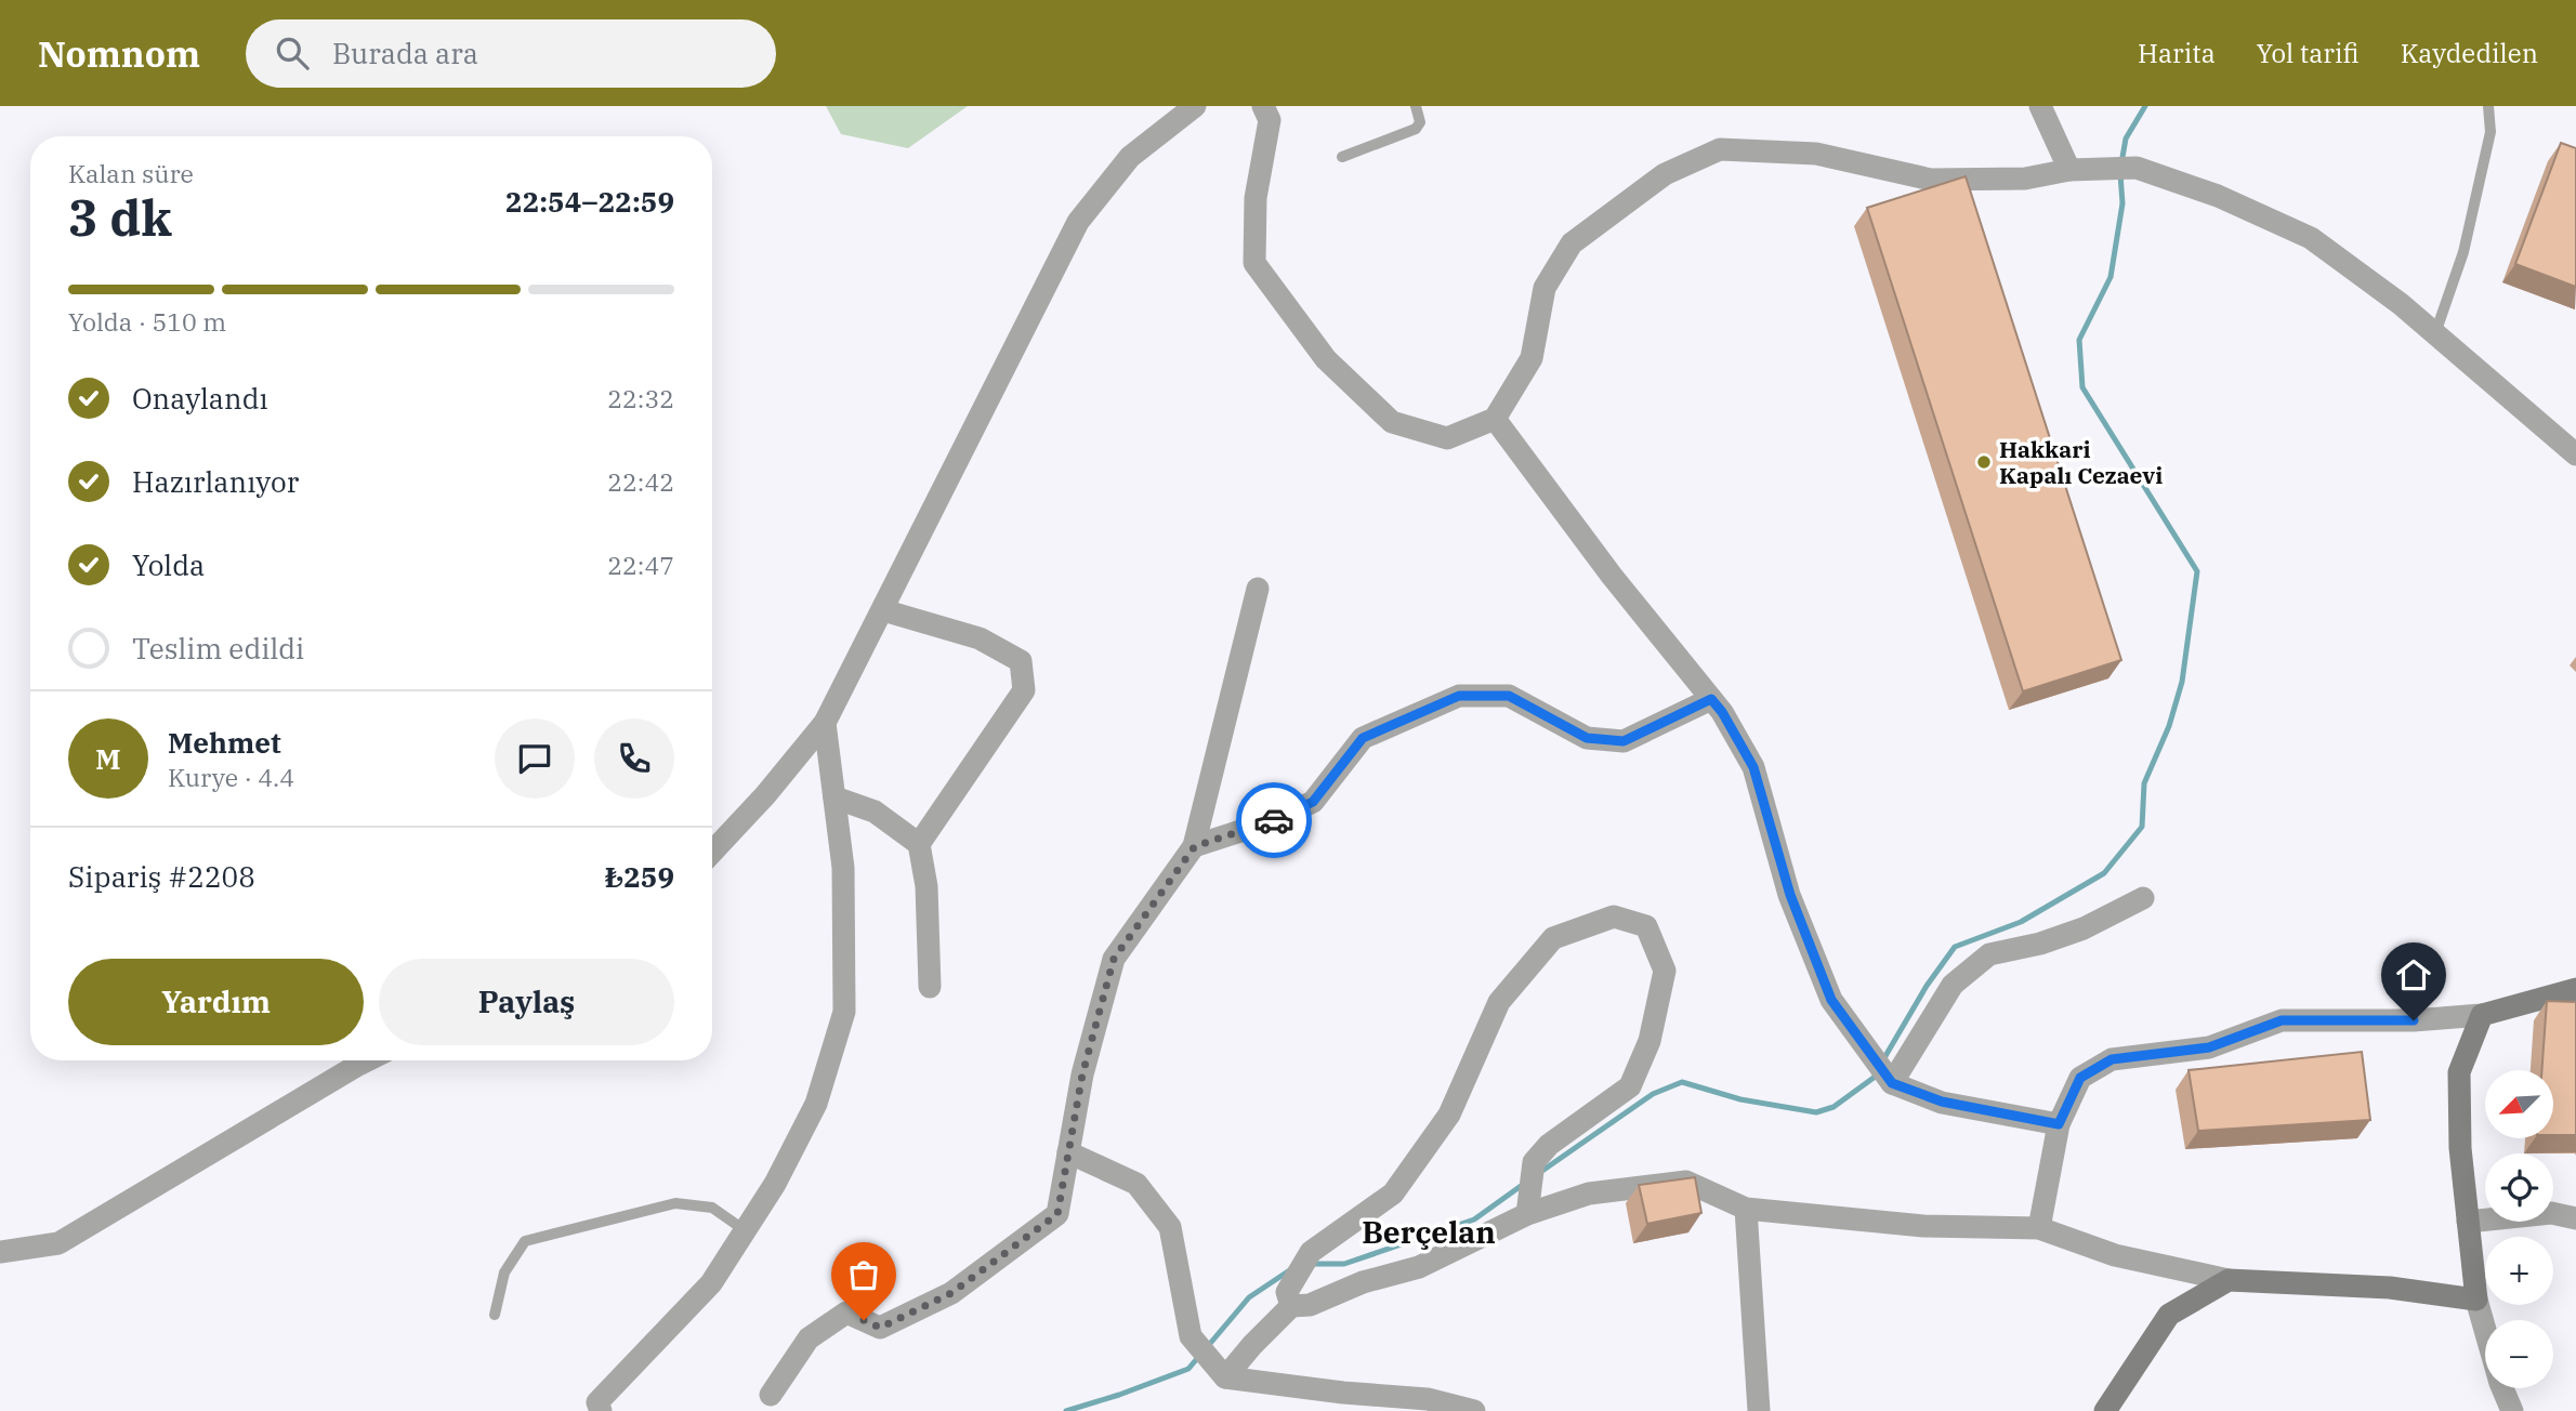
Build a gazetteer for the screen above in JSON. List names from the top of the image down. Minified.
{"districts":["Berçelan"],"places":["Hakkari Kapalı Cezaevi"],"north":"bottom left","page":{"header":"Nomnom","search":"Burada ara","nav":["Harita","Yol tarifi","Kaydedilen"],"heading":["3 dk","Kalan süre","22:54–22:59"],"panel":["Mehmet","Kurye · 4.4","Sipariş #2208","₺259"],"bar":"Yolda · 510 m","list":[["Onaylandı","22:32"],["Hazırlanıyor","22:42"],["Yolda","22:47"],"Teslim edildi"],"round":"M","buttons":["Yardım","Paylaş"],"map_buttons":["+","−"]}}
